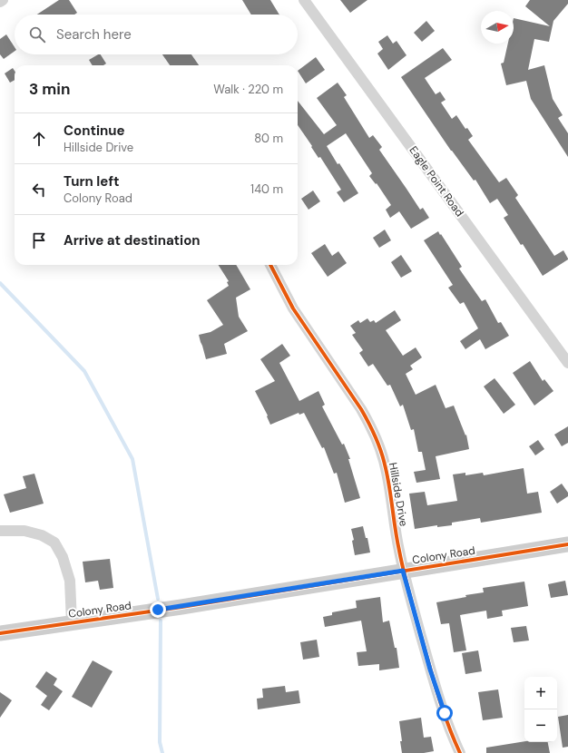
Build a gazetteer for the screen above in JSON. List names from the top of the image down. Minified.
{"streets":{"street":["Eagle Point Road","Hillside Drive","Colony Road"]},"crossings":[["Hillside Drive","Colony Road"]],"north":"right","page":{"search":"Search here","heading":["3 min","Walk · 220 m"],"list":[["Continue","Hillside Drive","80 m"],["Turn left","Colony Road","140 m"],"Arrive at destination"],"map_buttons":["+","−"]}}
